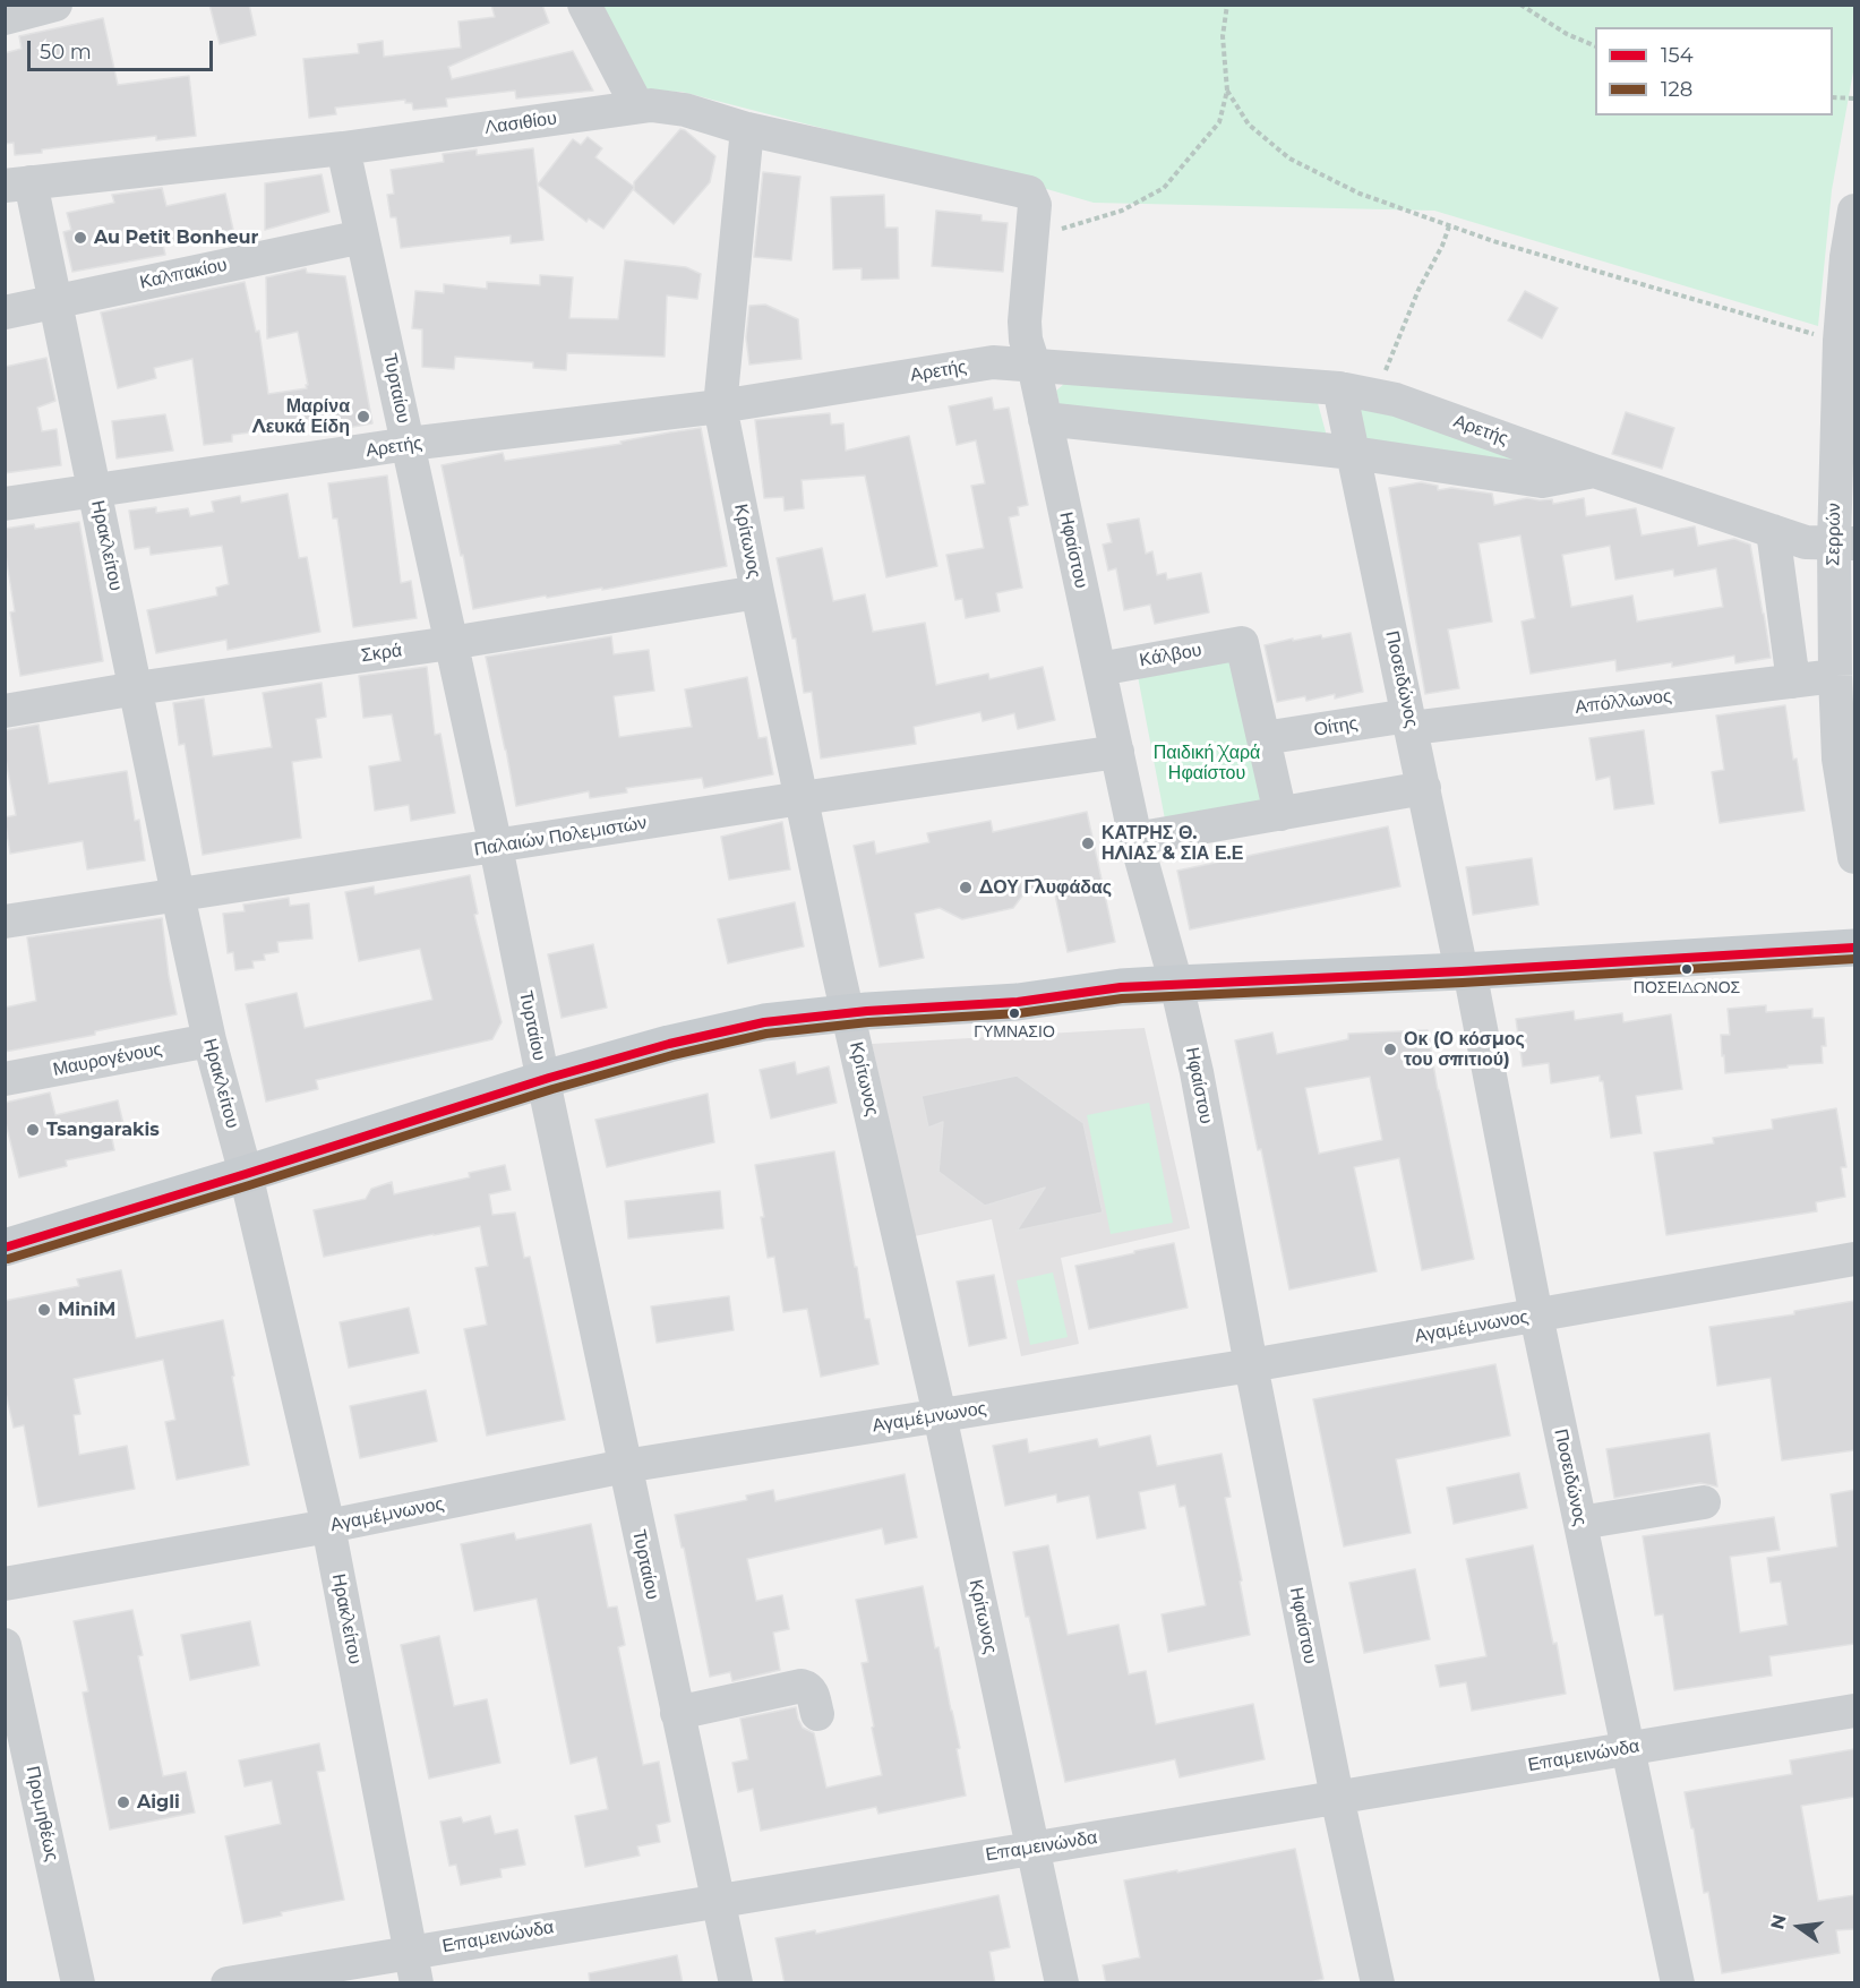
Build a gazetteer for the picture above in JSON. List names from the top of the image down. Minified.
{"streets":{"street":["Λασιθίου","Καλπακίου","Αρετής","Τυρταίου","Σερρών","Κρίτωνος","Ηρακλείτου","Ηφαίστου","Σκρά","Κάλβου","Ποσειδώνος","Απόλλωνος","Οίτης","Παλαιών Πολεμιστών","Μαυρογένους","Αγαμέμνωνος","Επαμεινώνδα","Προμηθέως"]},"crossings":[["Λασιθίου","Τυρταίου"],["Λασιθίου","Κρίτωνος"],["Λασιθίου","Ηρακλείτου"],["Λασιθίου","Ηφαίστου"],["Καλπακίου","Τυρταίου"],["Καλπακίου","Ηρακλείτου"],["Αρετής","Τυρταίου"],["Αρετής","Σερρών"],["Αρετής","Κρίτωνος"],["Αρετής","Ηρακλείτου"],["Αρετής","Ηφαίστου"],["Αρετής","Ποσειδώνος"],["Τυρταίου","Σκρά"],["Τυρταίου","Παλαιών Πολεμιστών"],["Τυρταίου","Αγαμέμνωνος"],["Τυρταίου","Επαμεινώνδα"],["Σερρών","Απόλλωνος"],["Κρίτωνος","Σκρά"],["Κρίτωνος","Παλαιών Πολεμιστών"],["Κρίτωνος","Αγαμέμνωνος"],["Κρίτωνος","Επαμεινώνδα"],["Ηρακλείτου","Σκρά"],["Ηρακλείτου","Παλαιών Πολεμιστών"],["Ηρακλείτου","Μαυρογένους"],["Ηρακλείτου","Αγαμέμνωνος"],["Ηρακλείτου","Επαμεινώνδα"],["Ηφαίστου","Κάλβου"],["Ηφαίστου","Παλαιών Πολεμιστών"],["Ηφαίστου","Αγαμέμνωνος"],["Ηφαίστου","Επαμεινώνδα"],["Κάλβου","Οίτης"],["Ποσειδώνος","Απόλλωνος"],["Ποσειδώνος","Οίτης"],["Ποσειδώνος","Αγαμέμνωνος"],["Ποσειδώνος","Επαμεινώνδα"],["Απόλλωνος","Οίτης"]],"parks":["Παιδική Χαρά Ηφαίστου"],"places":["Au Petit Bonheur","Μαρίνα Λευκά Είδη","ΚΑΤΡΗΣ Θ. ΗΛΙΑΣ & ΣΙΑ Ε.Ε","ΔΟΥ Γλυφάδας","ΠΟΣΕΙΔΩΝΟΣ","ΓΥΜΝΑΣΙΟ","Οκ (Ο κόσμος του σπιτιού)","Tsangarakis","MiniM","Aigli"],"lines":["transit line 154","transit line 128"],"legend":["154","128"],"scale_bar":"50 m","north":"left"}
